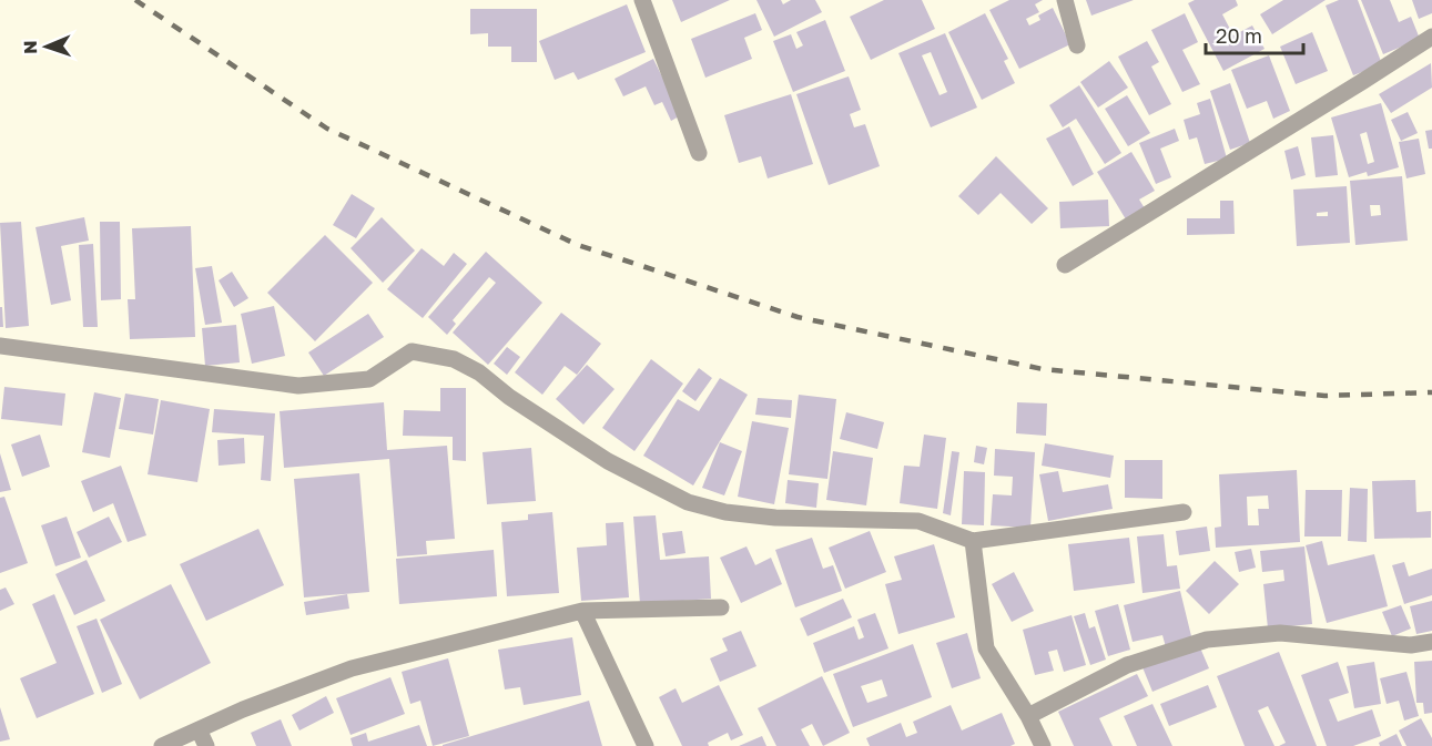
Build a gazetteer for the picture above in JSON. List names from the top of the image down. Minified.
{"scale_bar":"20 m","north":"left"}
